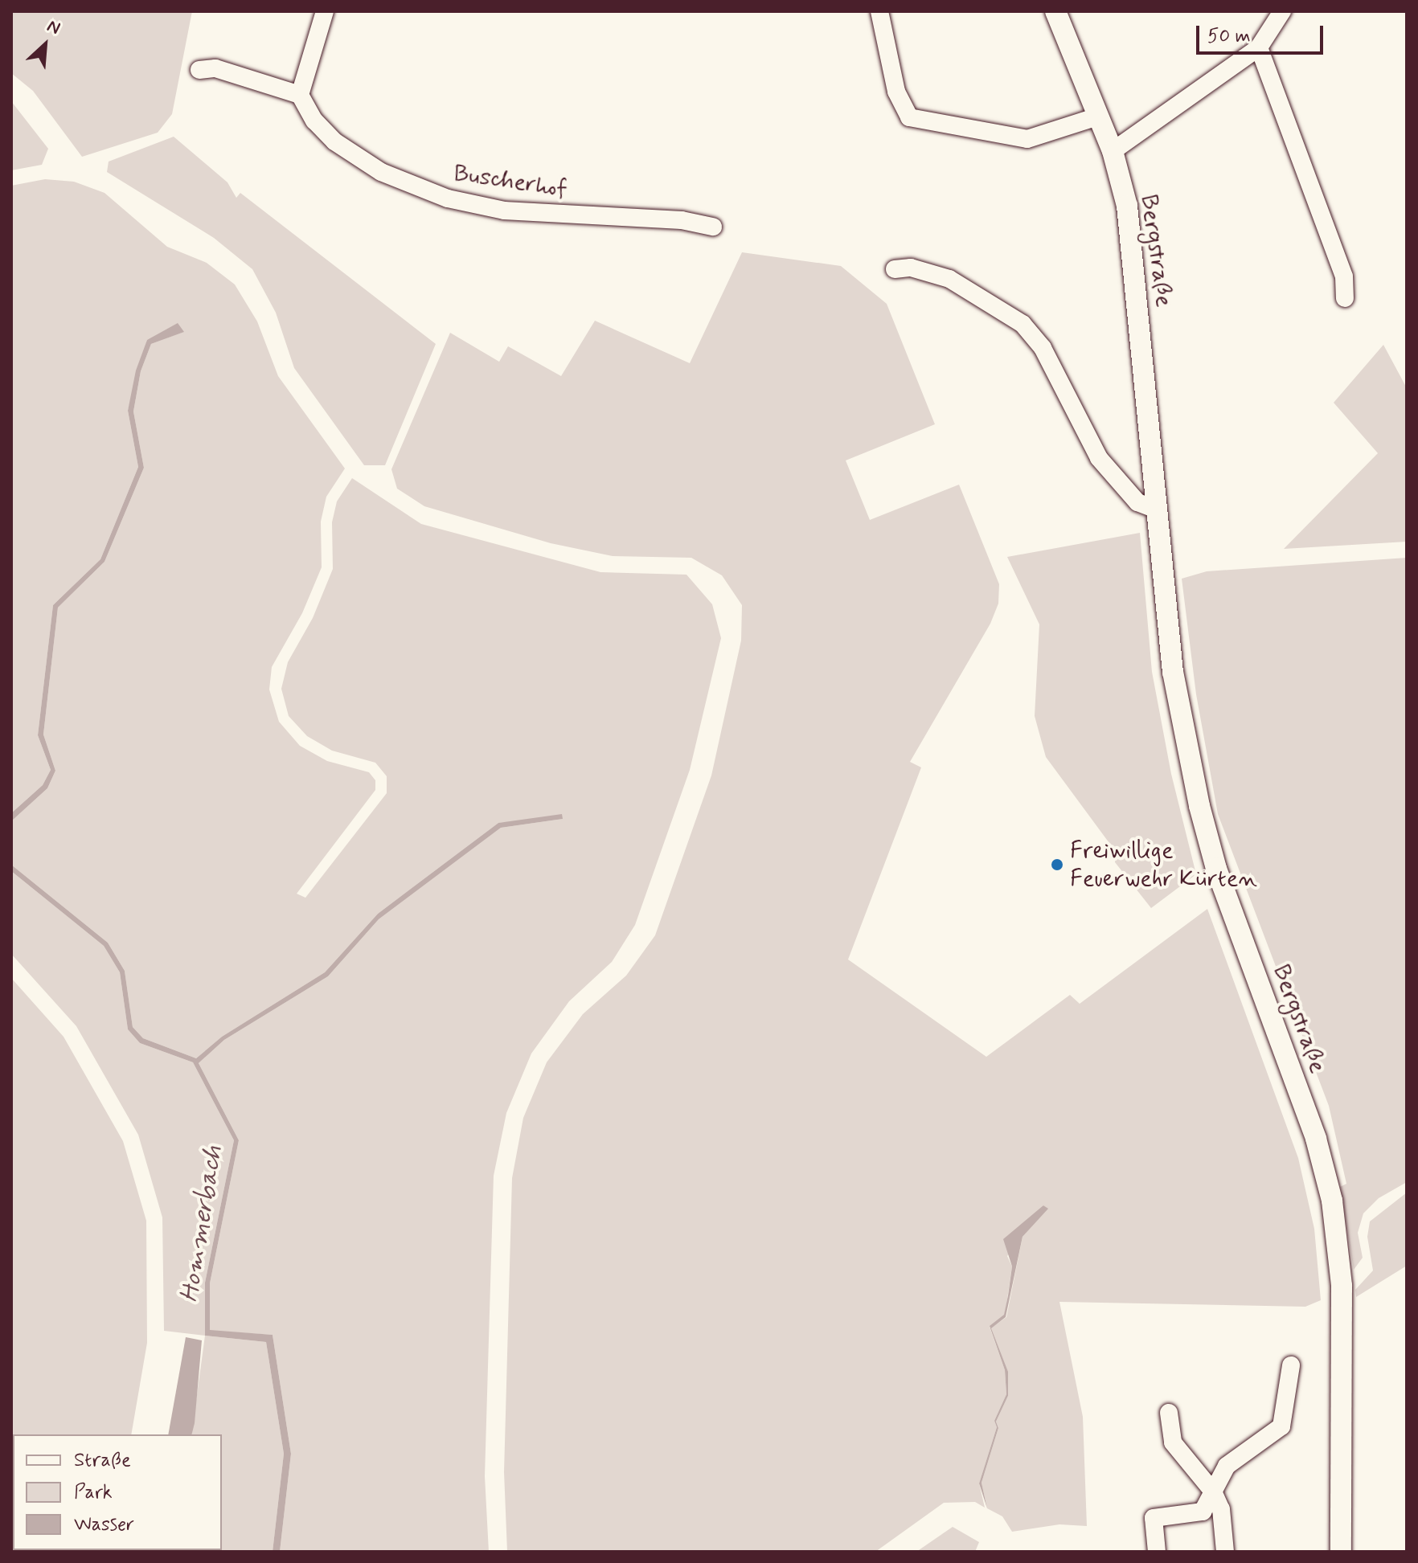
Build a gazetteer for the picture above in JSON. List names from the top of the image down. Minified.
{"streets":{"main road":["Bergstraße"],"street":["Buscherhof"]},"water":["Hommerbach"],"places":["Freiwillige Feuerwehr Kürten"],"legend":["Straße","Park","Wasser"],"scale_bar":"50 m","north":"top right"}
